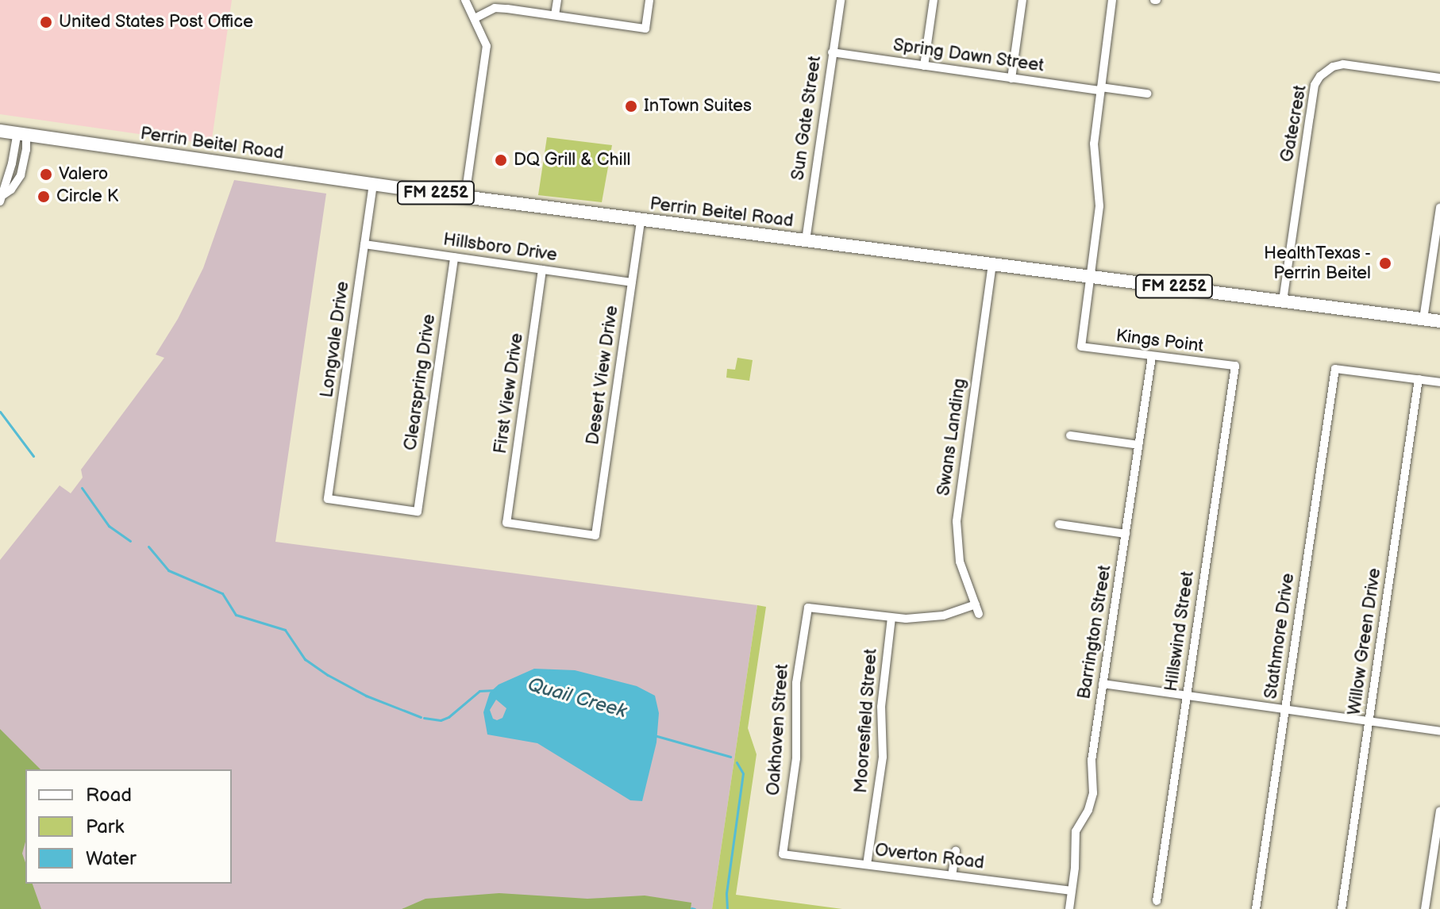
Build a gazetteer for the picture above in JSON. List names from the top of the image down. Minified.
{"streets":{"main road":["Perrin Beitel Road","FM 2252"],"street":["Spring Dawn Street","Sun Gate Street","Gatecrest","Hillsboro Drive","Longvale Drive","Kings Point","Desert View Drive","Clearspring Drive","First View Drive","Swans Landing","Hillswind Street","Barrington Street","Stathmore Drive","Willow Green Drive","Mooresfield Street","Oakhaven Street","Overton Road"]},"crossings":[["Spring Dawn Street","Sun Gate Street"],["Sun Gate Street","Perrin Beitel Road"],["Gatecrest","Perrin Beitel Road"],["Perrin Beitel Road","Longvale Drive"],["Perrin Beitel Road","Kings Point"],["Perrin Beitel Road","Desert View Drive"],["Perrin Beitel Road","Swans Landing"],["Hillsboro Drive","Longvale Drive"],["Hillsboro Drive","Desert View Drive"],["Hillsboro Drive","Clearspring Drive"],["Hillsboro Drive","First View Drive"],["Longvale Drive","Clearspring Drive"],["Kings Point","Hillswind Street"],["Kings Point","Barrington Street"],["Desert View Drive","First View Drive"],["Barrington Street","Overton Road"],["Stathmore Drive","Willow Green Drive"],["Mooresfield Street","Oakhaven Street"],["Mooresfield Street","Overton Road"],["Oakhaven Street","Overton Road"]],"water":["Quail Creek"],"places":["United States Post Office","InTown Suites","DQ Grill & Chill","Valero","Circle K","HealthTexas - Perrin Beitel"],"legend":["Road","Park","Water"]}
